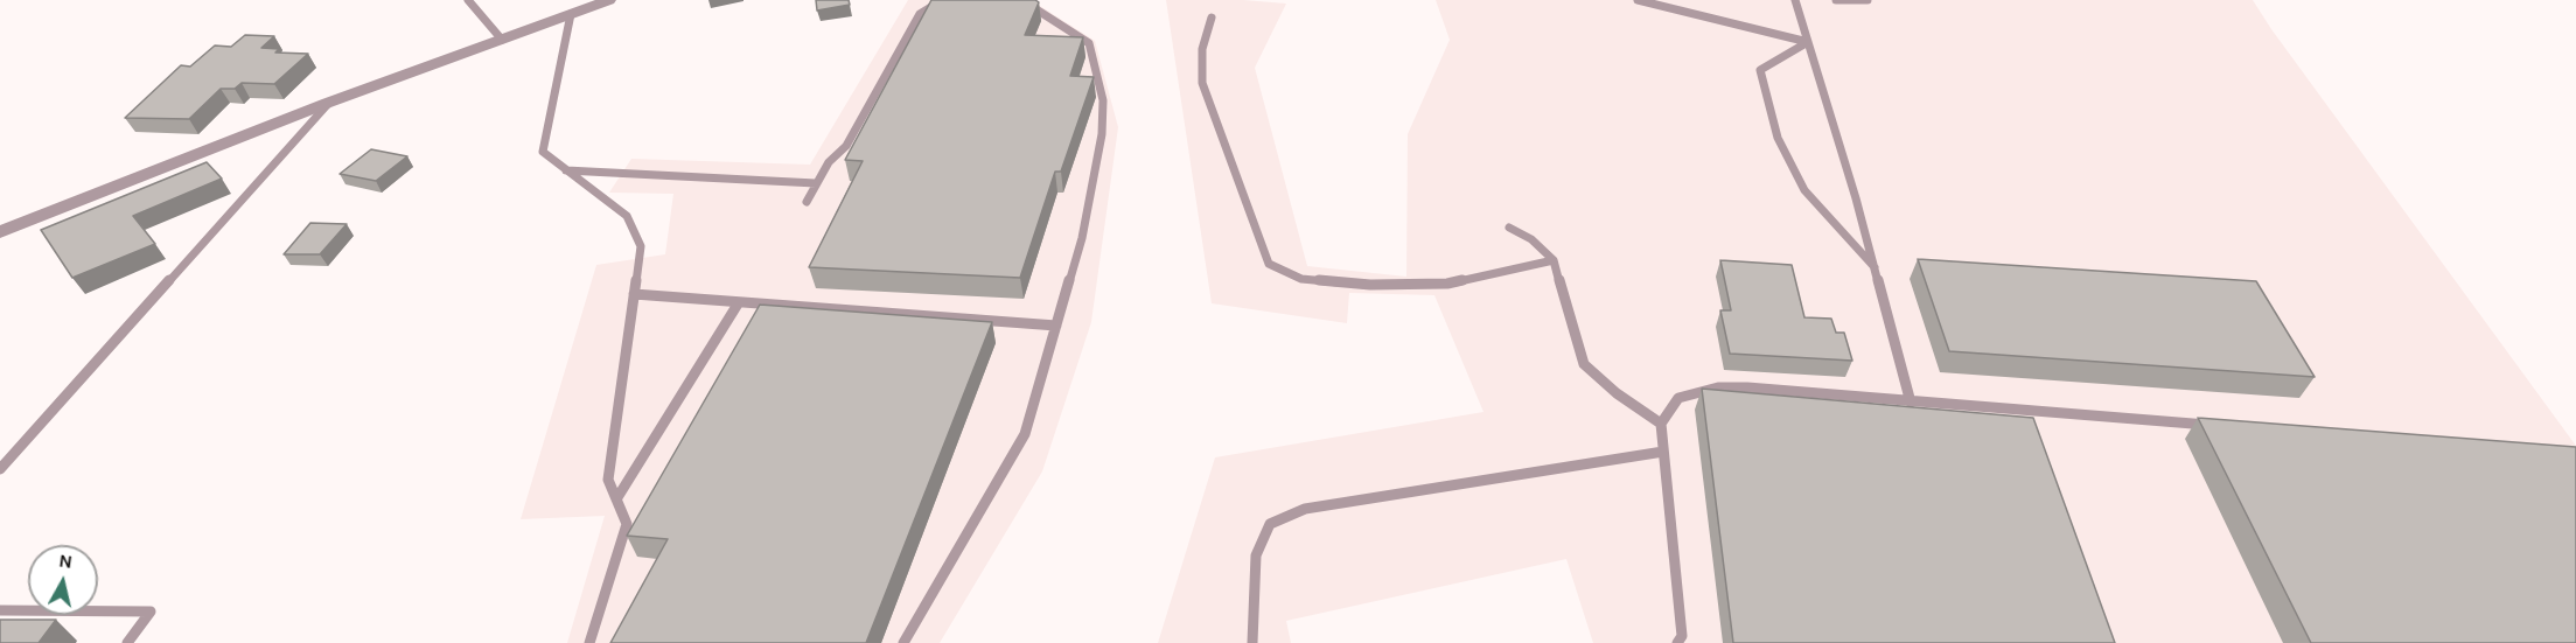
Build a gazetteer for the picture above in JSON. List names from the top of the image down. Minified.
{"north":"top"}
